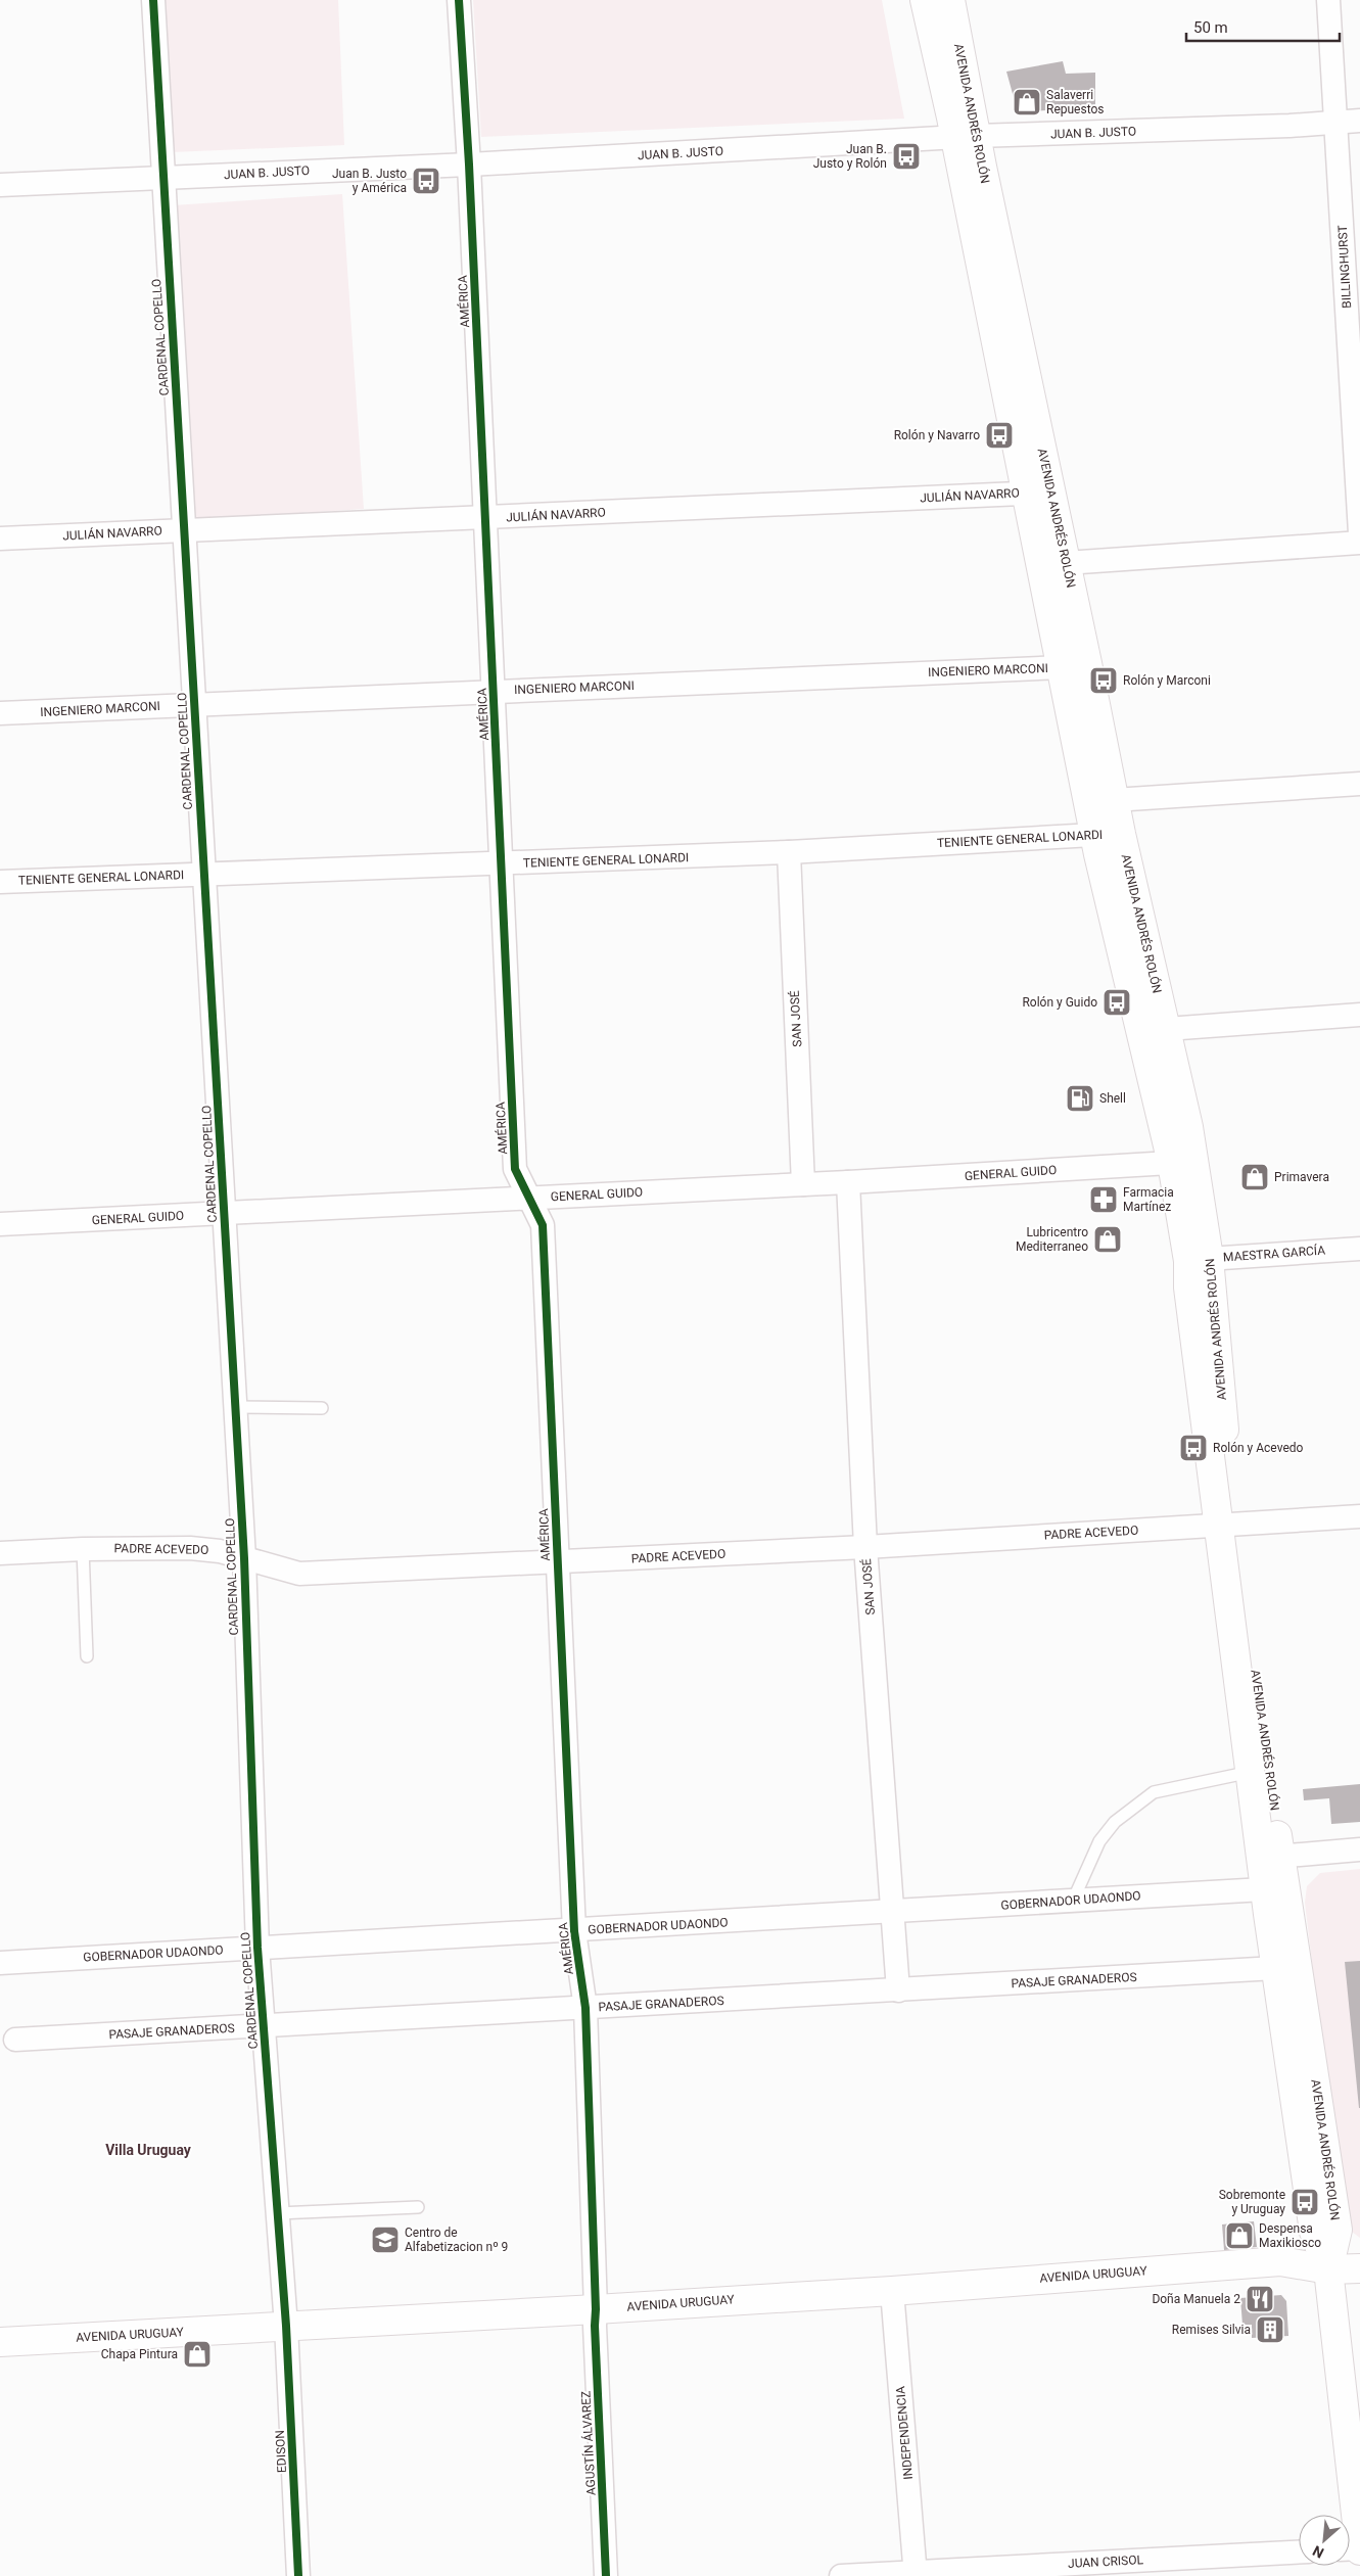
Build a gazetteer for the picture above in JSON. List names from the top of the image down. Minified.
{"streets":{"main road":["AVENIDA ANDRÉS ROLÓN","AVENIDA URUGUAY"],"street":["JUAN B. JUSTO","BILLINGHURST","AMÉRICA","CARDENAL COPELLO","JULIÁN NAVARRO","INGENIERO MARCONI","TENIENTE GENERAL LONARDI","SAN JOSÉ","GENERAL GUIDO","MAESTRA GARCÍA","PADRE ACEVEDO","GOBERNADOR UDAONDO","PASAJE GRANADEROS","INDEPENDENCIA","AGUSTÍN ÁLVAREZ","EDISON","JUAN CRISOL"]},"crossings":[["AVENIDA ANDRÉS ROLÓN","JUAN B. JUSTO"],["AVENIDA ANDRÉS ROLÓN","JULIÁN NAVARRO"],["AVENIDA ANDRÉS ROLÓN","INGENIERO MARCONI"],["AVENIDA ANDRÉS ROLÓN","TENIENTE GENERAL LONARDI"],["AVENIDA ANDRÉS ROLÓN","GENERAL GUIDO"],["AVENIDA ANDRÉS ROLÓN","MAESTRA GARCÍA"],["AVENIDA ANDRÉS ROLÓN","PADRE ACEVEDO"],["AVENIDA ANDRÉS ROLÓN","GOBERNADOR UDAONDO"],["AVENIDA ANDRÉS ROLÓN","PASAJE GRANADEROS"],["AVENIDA ANDRÉS ROLÓN","AVENIDA URUGUAY"],["JUAN B. JUSTO","BILLINGHURST"],["JUAN B. JUSTO","AMÉRICA"],["JUAN B. JUSTO","CARDENAL COPELLO"],["AMÉRICA","JULIÁN NAVARRO"],["AMÉRICA","INGENIERO MARCONI"],["AMÉRICA","TENIENTE GENERAL LONARDI"],["AMÉRICA","GENERAL GUIDO"],["AMÉRICA","PADRE ACEVEDO"],["AMÉRICA","GOBERNADOR UDAONDO"],["AMÉRICA","PASAJE GRANADEROS"],["AMÉRICA","AVENIDA URUGUAY"],["AMÉRICA","AGUSTÍN ÁLVAREZ"],["CARDENAL COPELLO","JULIÁN NAVARRO"],["CARDENAL COPELLO","INGENIERO MARCONI"],["CARDENAL COPELLO","TENIENTE GENERAL LONARDI"],["CARDENAL COPELLO","GENERAL GUIDO"],["CARDENAL COPELLO","PADRE ACEVEDO"],["CARDENAL COPELLO","GOBERNADOR UDAONDO"],["CARDENAL COPELLO","PASAJE GRANADEROS"],["CARDENAL COPELLO","AVENIDA URUGUAY"],["CARDENAL COPELLO","EDISON"],["TENIENTE GENERAL LONARDI","SAN JOSÉ"],["SAN JOSÉ","GENERAL GUIDO"],["SAN JOSÉ","PADRE ACEVEDO"],["SAN JOSÉ","GOBERNADOR UDAONDO"],["SAN JOSÉ","PASAJE GRANADEROS"],["AVENIDA URUGUAY","INDEPENDENCIA"],["AVENIDA URUGUAY","AGUSTÍN ÁLVAREZ"],["AVENIDA URUGUAY","EDISON"],["INDEPENDENCIA","JUAN CRISOL"]],"districts":["Villa Uruguay"],"places":{"shop":["Salaverri Repuestos","Primavera","Lubricentro Mediterraneo","Despensa Maxikiosco","Chapa Pintura"],"bus stop":["Juan B. Justo y Rolón","Juan B. Justo y América","Rolón y Navarro","Rolón y Marconi","Rolón y Guido","Rolón y Acevedo","Sobremonte y Uruguay"],"fuel station":["Shell"],"pharmacy":["Farmacia Martínez"],"school or university":["Centro de Alfabetizacion nº 9"],"restaurant":["Doña Manuela 2"],"building":["Remises Silvia"]},"scale_bar":"50 m","north":"bottom left"}
